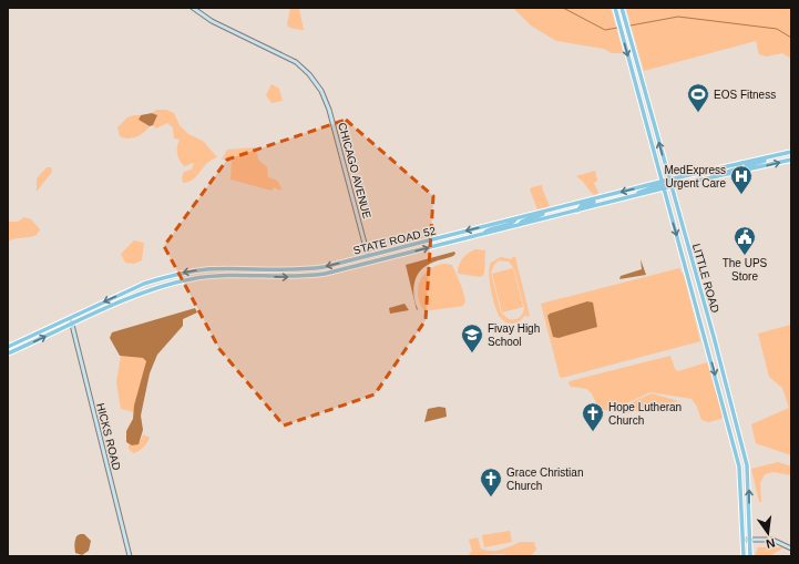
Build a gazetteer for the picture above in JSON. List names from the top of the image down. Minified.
{"streets":{"main road":["STATE ROAD 52","LITTLE ROAD"],"street":["CHICAGO AVENUE","HICKS ROAD"]},"crossings":[["CHICAGO AVENUE","STATE ROAD 52"],["STATE ROAD 52","LITTLE ROAD"],["STATE ROAD 52","HICKS ROAD"]],"places":{"sports":["EOS Fitness"],"hospital":["MedExpress Urgent Care"],"public building":["The UPS Store"],"school or university":["Fivay High School"],"church":["Hope Lutheran Church","Grace Christian Church"]},"north":"bottom"}
